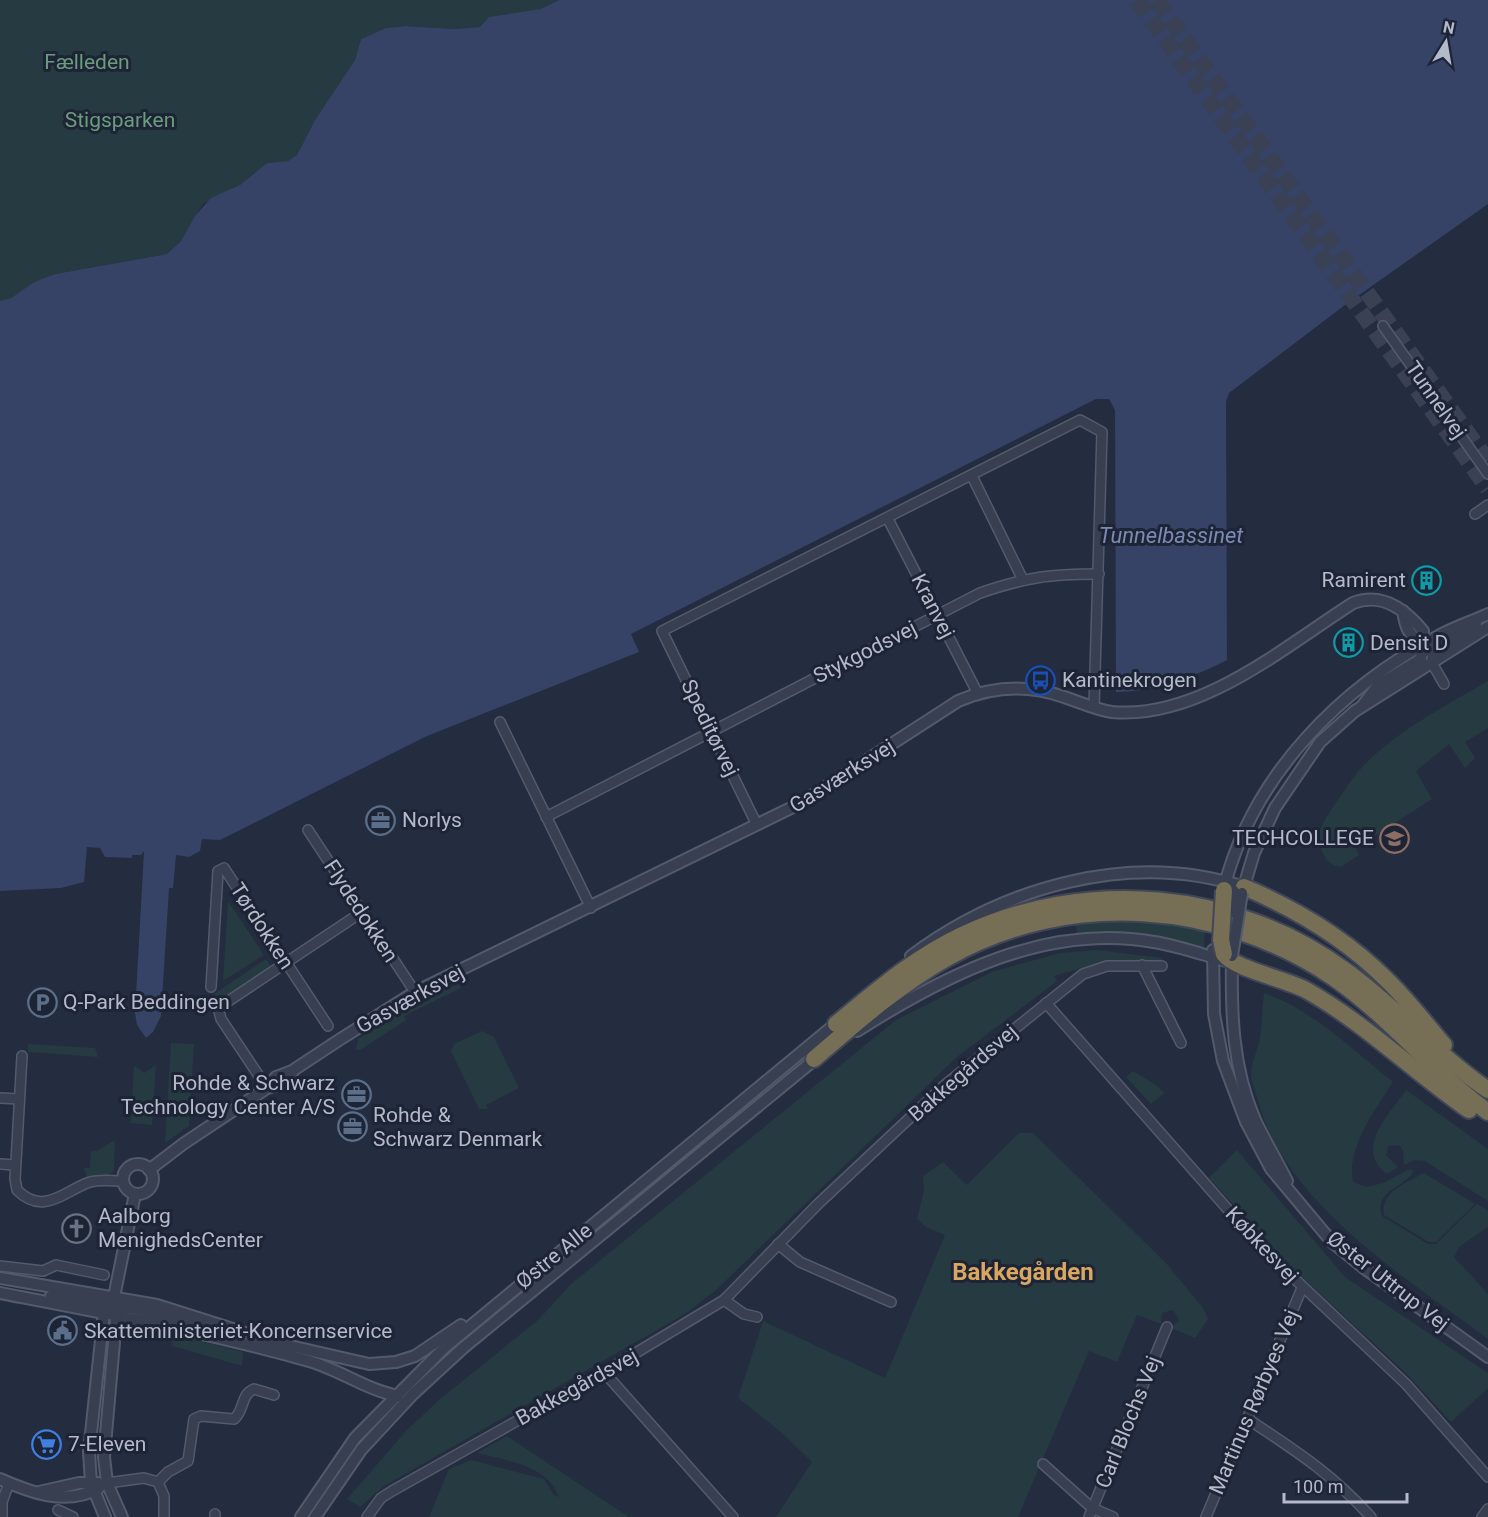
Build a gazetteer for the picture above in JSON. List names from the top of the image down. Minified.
{"streets":{"street":["Tunnelvej","Kranvej","Stykgodsvej","Speditørvej","Gasværksvej","Flydedokken","Tørdokken","Bakkegårdsvej","Købkesvej","Østre Alle","Øster Uttrup Vej","Martinus Rørbyes Vej","Carl Blochs Vej"]},"crossings":[["Kranvej","Stykgodsvej"],["Kranvej","Speditørvej"],["Kranvej","Gasværksvej"],["Stykgodsvej","Speditørvej"],["Speditørvej","Gasværksvej"],["Gasværksvej","Flydedokken"],["Gasværksvej","Øster Uttrup Vej"],["Bakkegårdsvej","Købkesvej"],["Købkesvej","Martinus Rørbyes Vej"],["Østre Alle","Øster Uttrup Vej"]],"districts":["Bakkegården"],"water":["Tunnelbassinet"],"parks":["Fælleden","Stigsparken"],"places":{"building":["Ramirent","Densit D"],"bus stop":["Kantinekrogen"],"office":["Norlys","Rohde & Schwarz Technology Center A/S","Rohde & Schwarz Denmark"],"school or university":["TECHCOLLEGE"],"parking":["Q-Park Beddingen"],"church":["Aalborg MenighedsCenter"],"public building":["Skatteministeriet-Koncernservice"],"supermarket":["7-Eleven"]},"scale_bar":"100 m","north":"top"}
